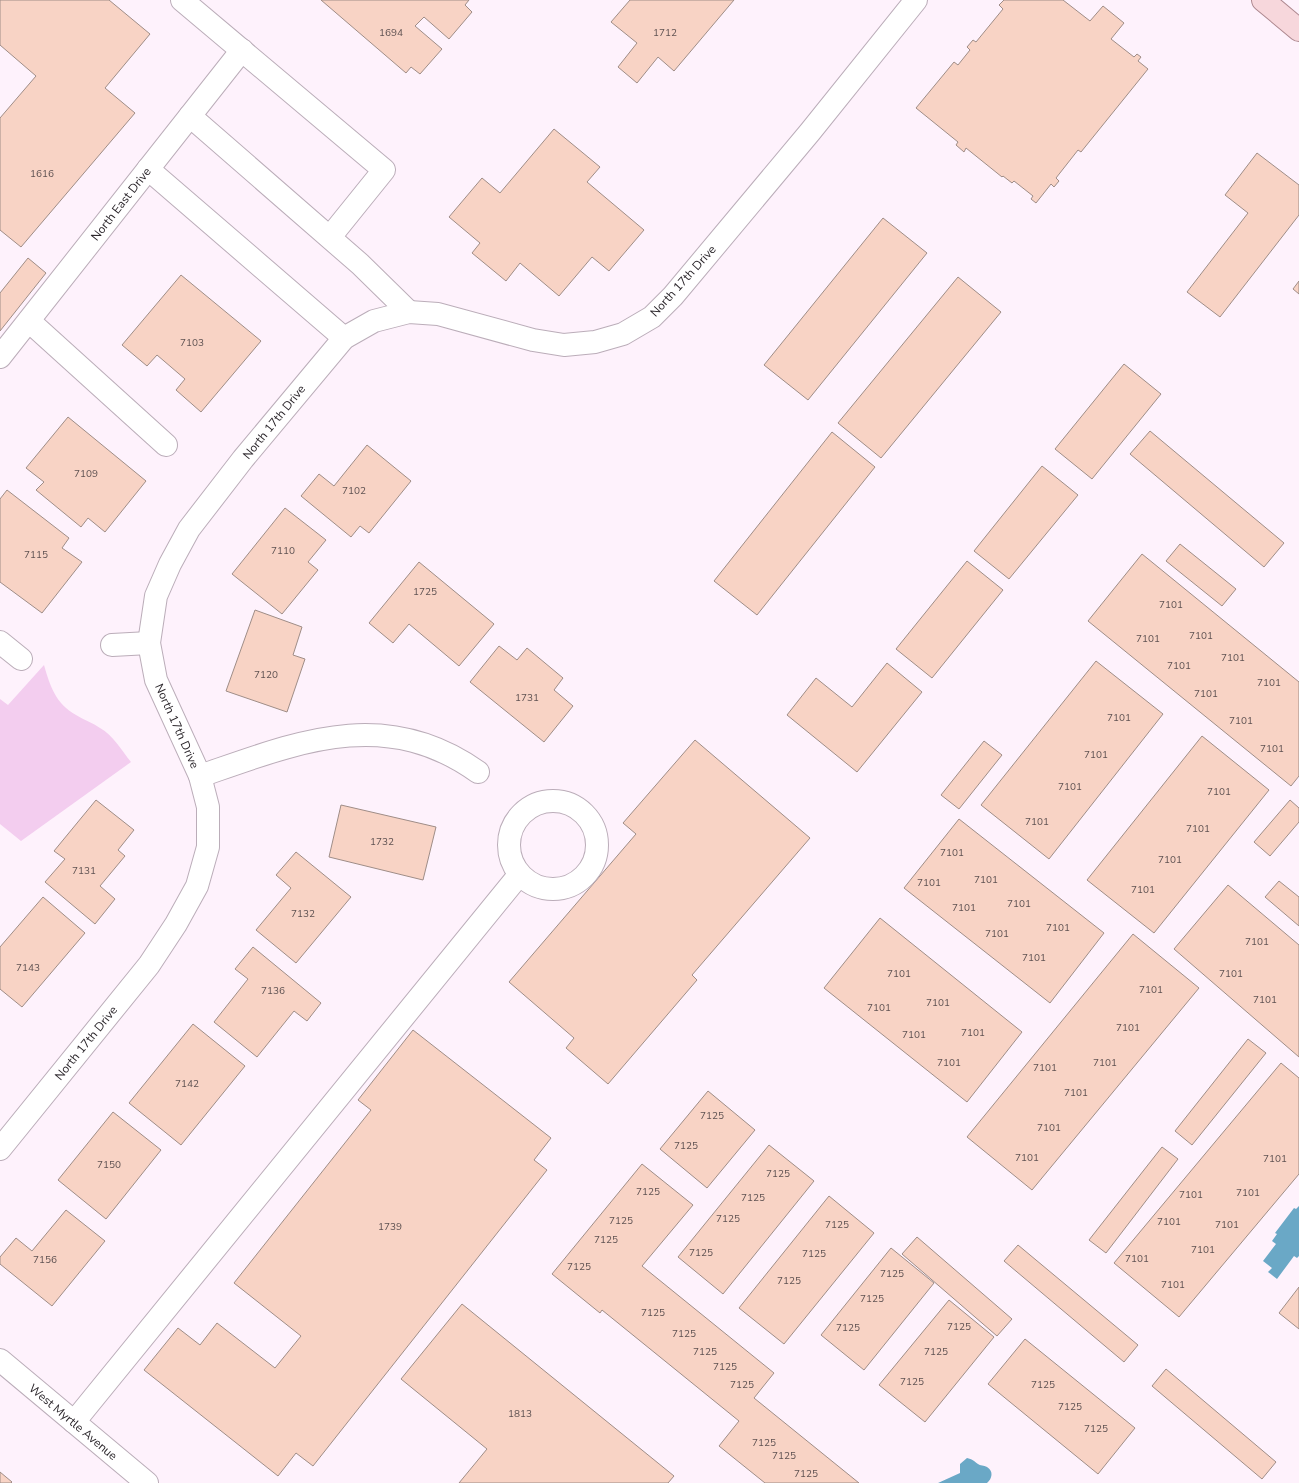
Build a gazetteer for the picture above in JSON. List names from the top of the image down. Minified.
{"streets":{"street":["North East Drive","North 17th Drive","West Myrtle Avenue"]},"house_numbers":["1694","1712","1616","7103","7109","7102","7110","7115","1725","7101","7101","7101","7101","7101","7120","7101","7101","1731","7101","7101","7101","7101","7101","7101","7101","7101","1732","7101","7101","7131","7101","7101","7101","7101","7101","7132","7101","7101","7101","7101","7143","7101","7101","7101","7136","7101","7101","7101","7101","7101","7101","7101","7101","7101","7142","7101","7125","7101","7125","7101","7101","7150","7125","7125","7101","7101","7125","7125","7125","7101","7125","7101","1739","7125","7101","7125","7125","7101","7156","7125","7125","7125","7101","7125","7125","7125","7125","7125","7125","7125","7125","7125","7125","7125","7125","1813","7125","7125","7125","7125"]}
